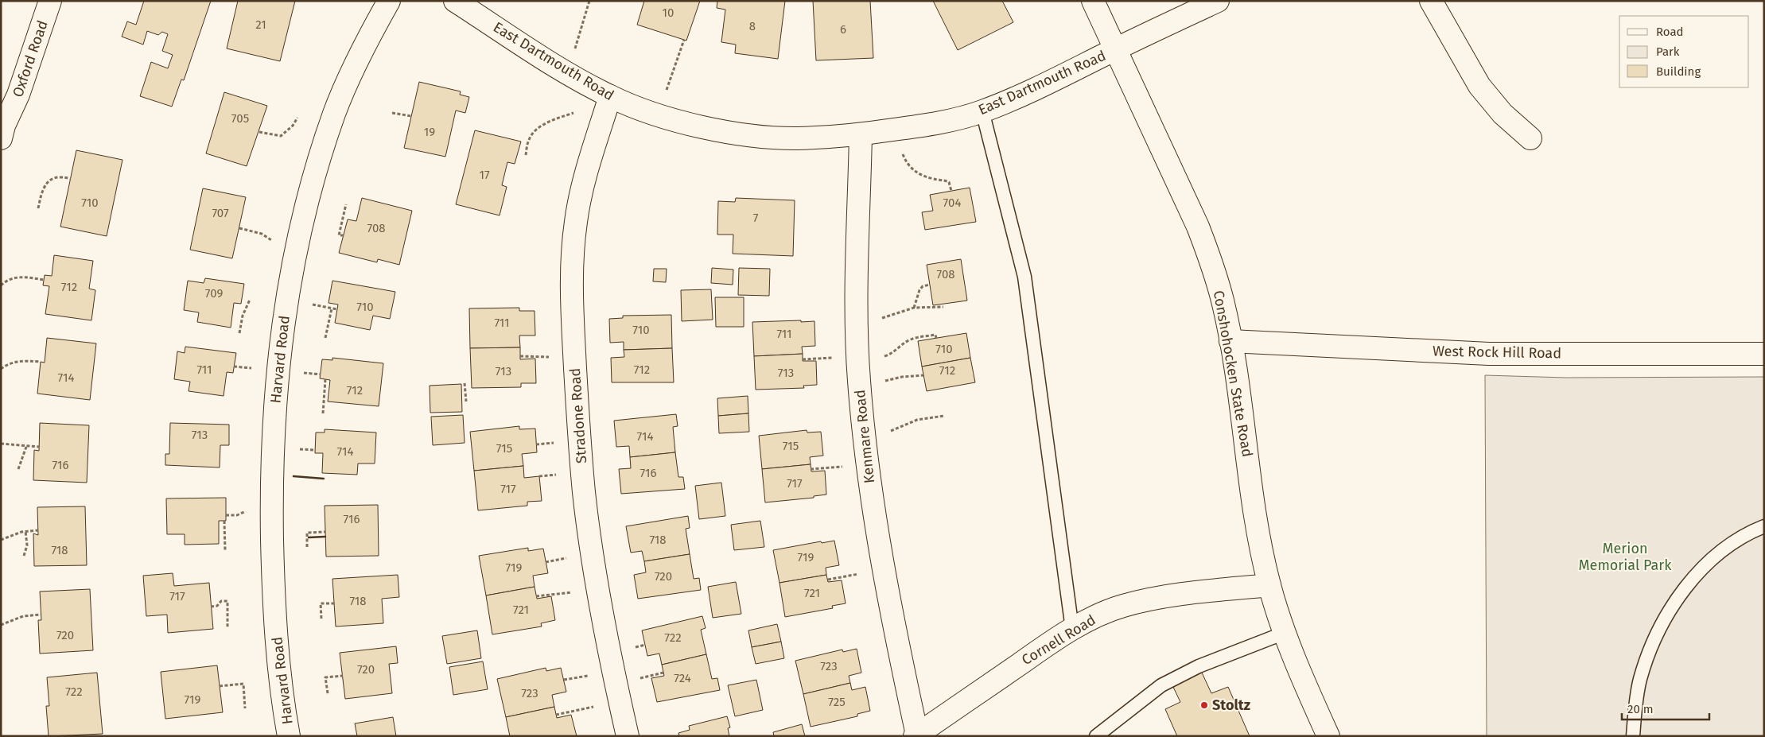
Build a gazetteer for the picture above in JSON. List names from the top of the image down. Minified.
{"streets":{"street":["Oxford Road","East Dartmouth Road","West Rock Hill Road","Harvard Road","Conshohocken State Road","Stradone Road","Kenmare Road","Cornell Road"]},"crossings":[["East Dartmouth Road","Conshohocken State Road"],["East Dartmouth Road","Stradone Road"],["East Dartmouth Road","Kenmare Road"],["West Rock Hill Road","Conshohocken State Road"],["Conshohocken State Road","Cornell Road"],["Kenmare Road","Cornell Road"]],"parks":["Merion Memorial Park"],"places":["Stoltz"],"house_numbers":["10","21","8","6","705","19","17","710","704","707","7","708","708","712","709","710","711","710","711","710","711","712","712","713","713","714","712","713","714","715","715","714","716","716","717","717","716","718","718","719","719","720","721","717","718","721","720","722","723","720","724","722","723","719","725"],"legend":["Road","Park","Building"],"scale_bar":"20 m"}
